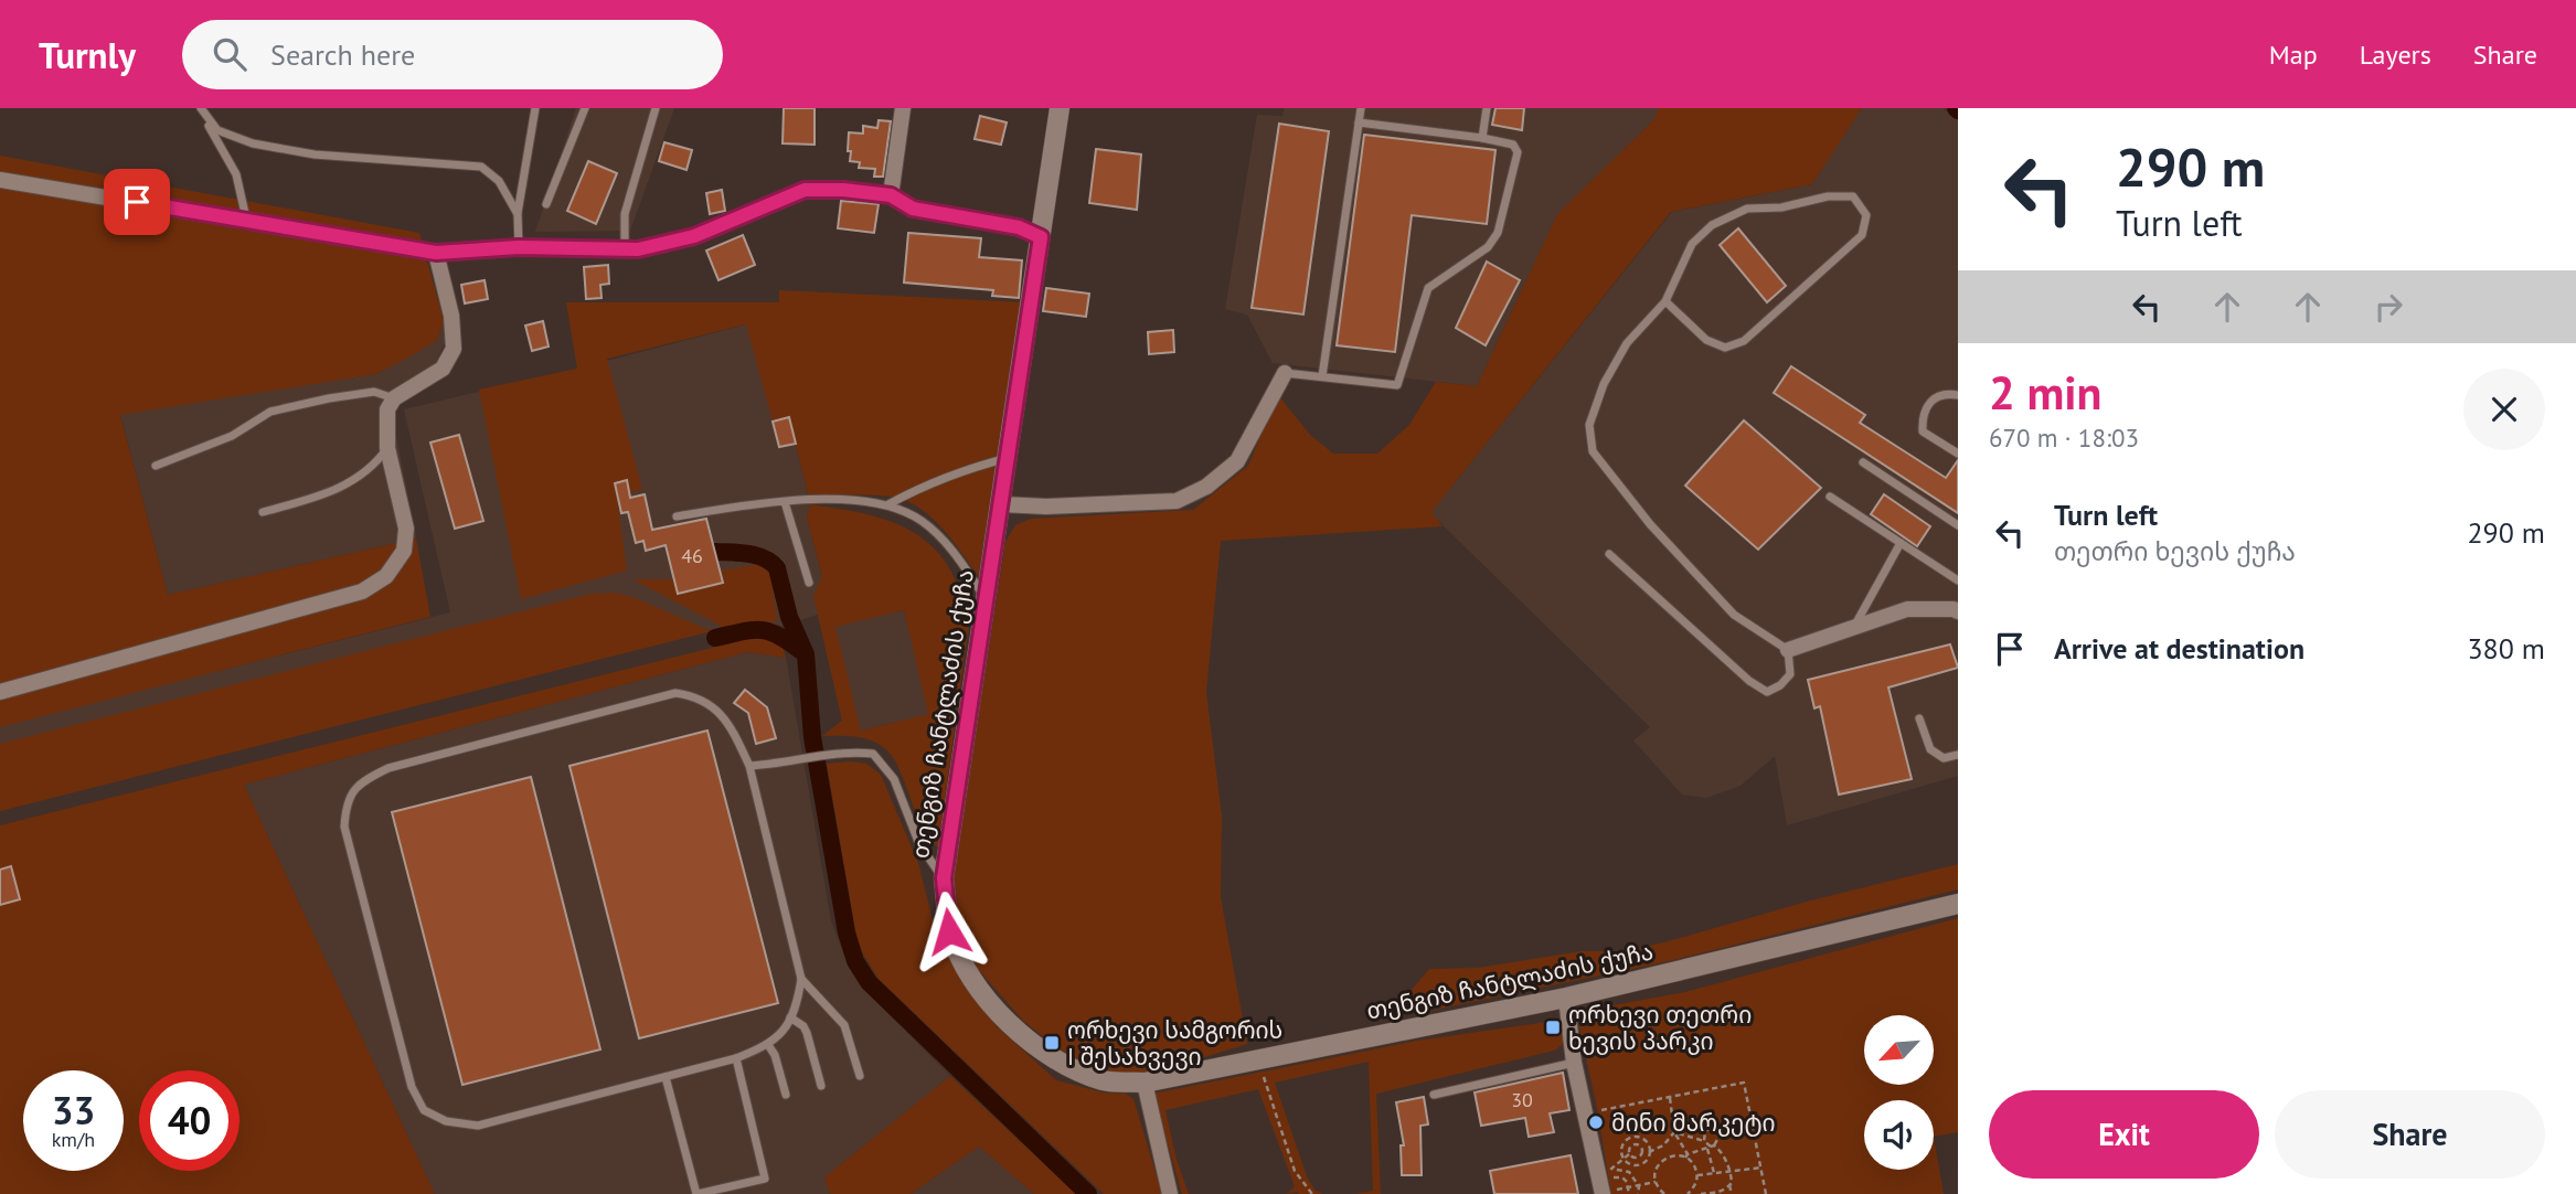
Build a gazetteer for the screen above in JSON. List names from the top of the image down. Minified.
{"streets":{"street":["თენგიზ ჩანტლაძის ქუჩა"]},"places":{"transit":["ორხევი თეთრი ხევის პარკი","ორხევი სამგორის I შესახვევი"],"other":["მინი მარკეტი"]},"house_numbers":["46","30"],"north":"bottom left","page":{"header":"Turnly","search":"Search here","nav":["Map","Layers","Share"],"turn":["290 m","Turn left"],"heading":["2 min","670 m · 18:03"],"list":[{"name":"Turn left","note":"თეთრი ხევის ქუჩა","value":"290 m"},{"name":"Arrive at destination","value":"380 m"}],"speed":"33 km/h","limit":"40","buttons":["Exit","Share"]}}
